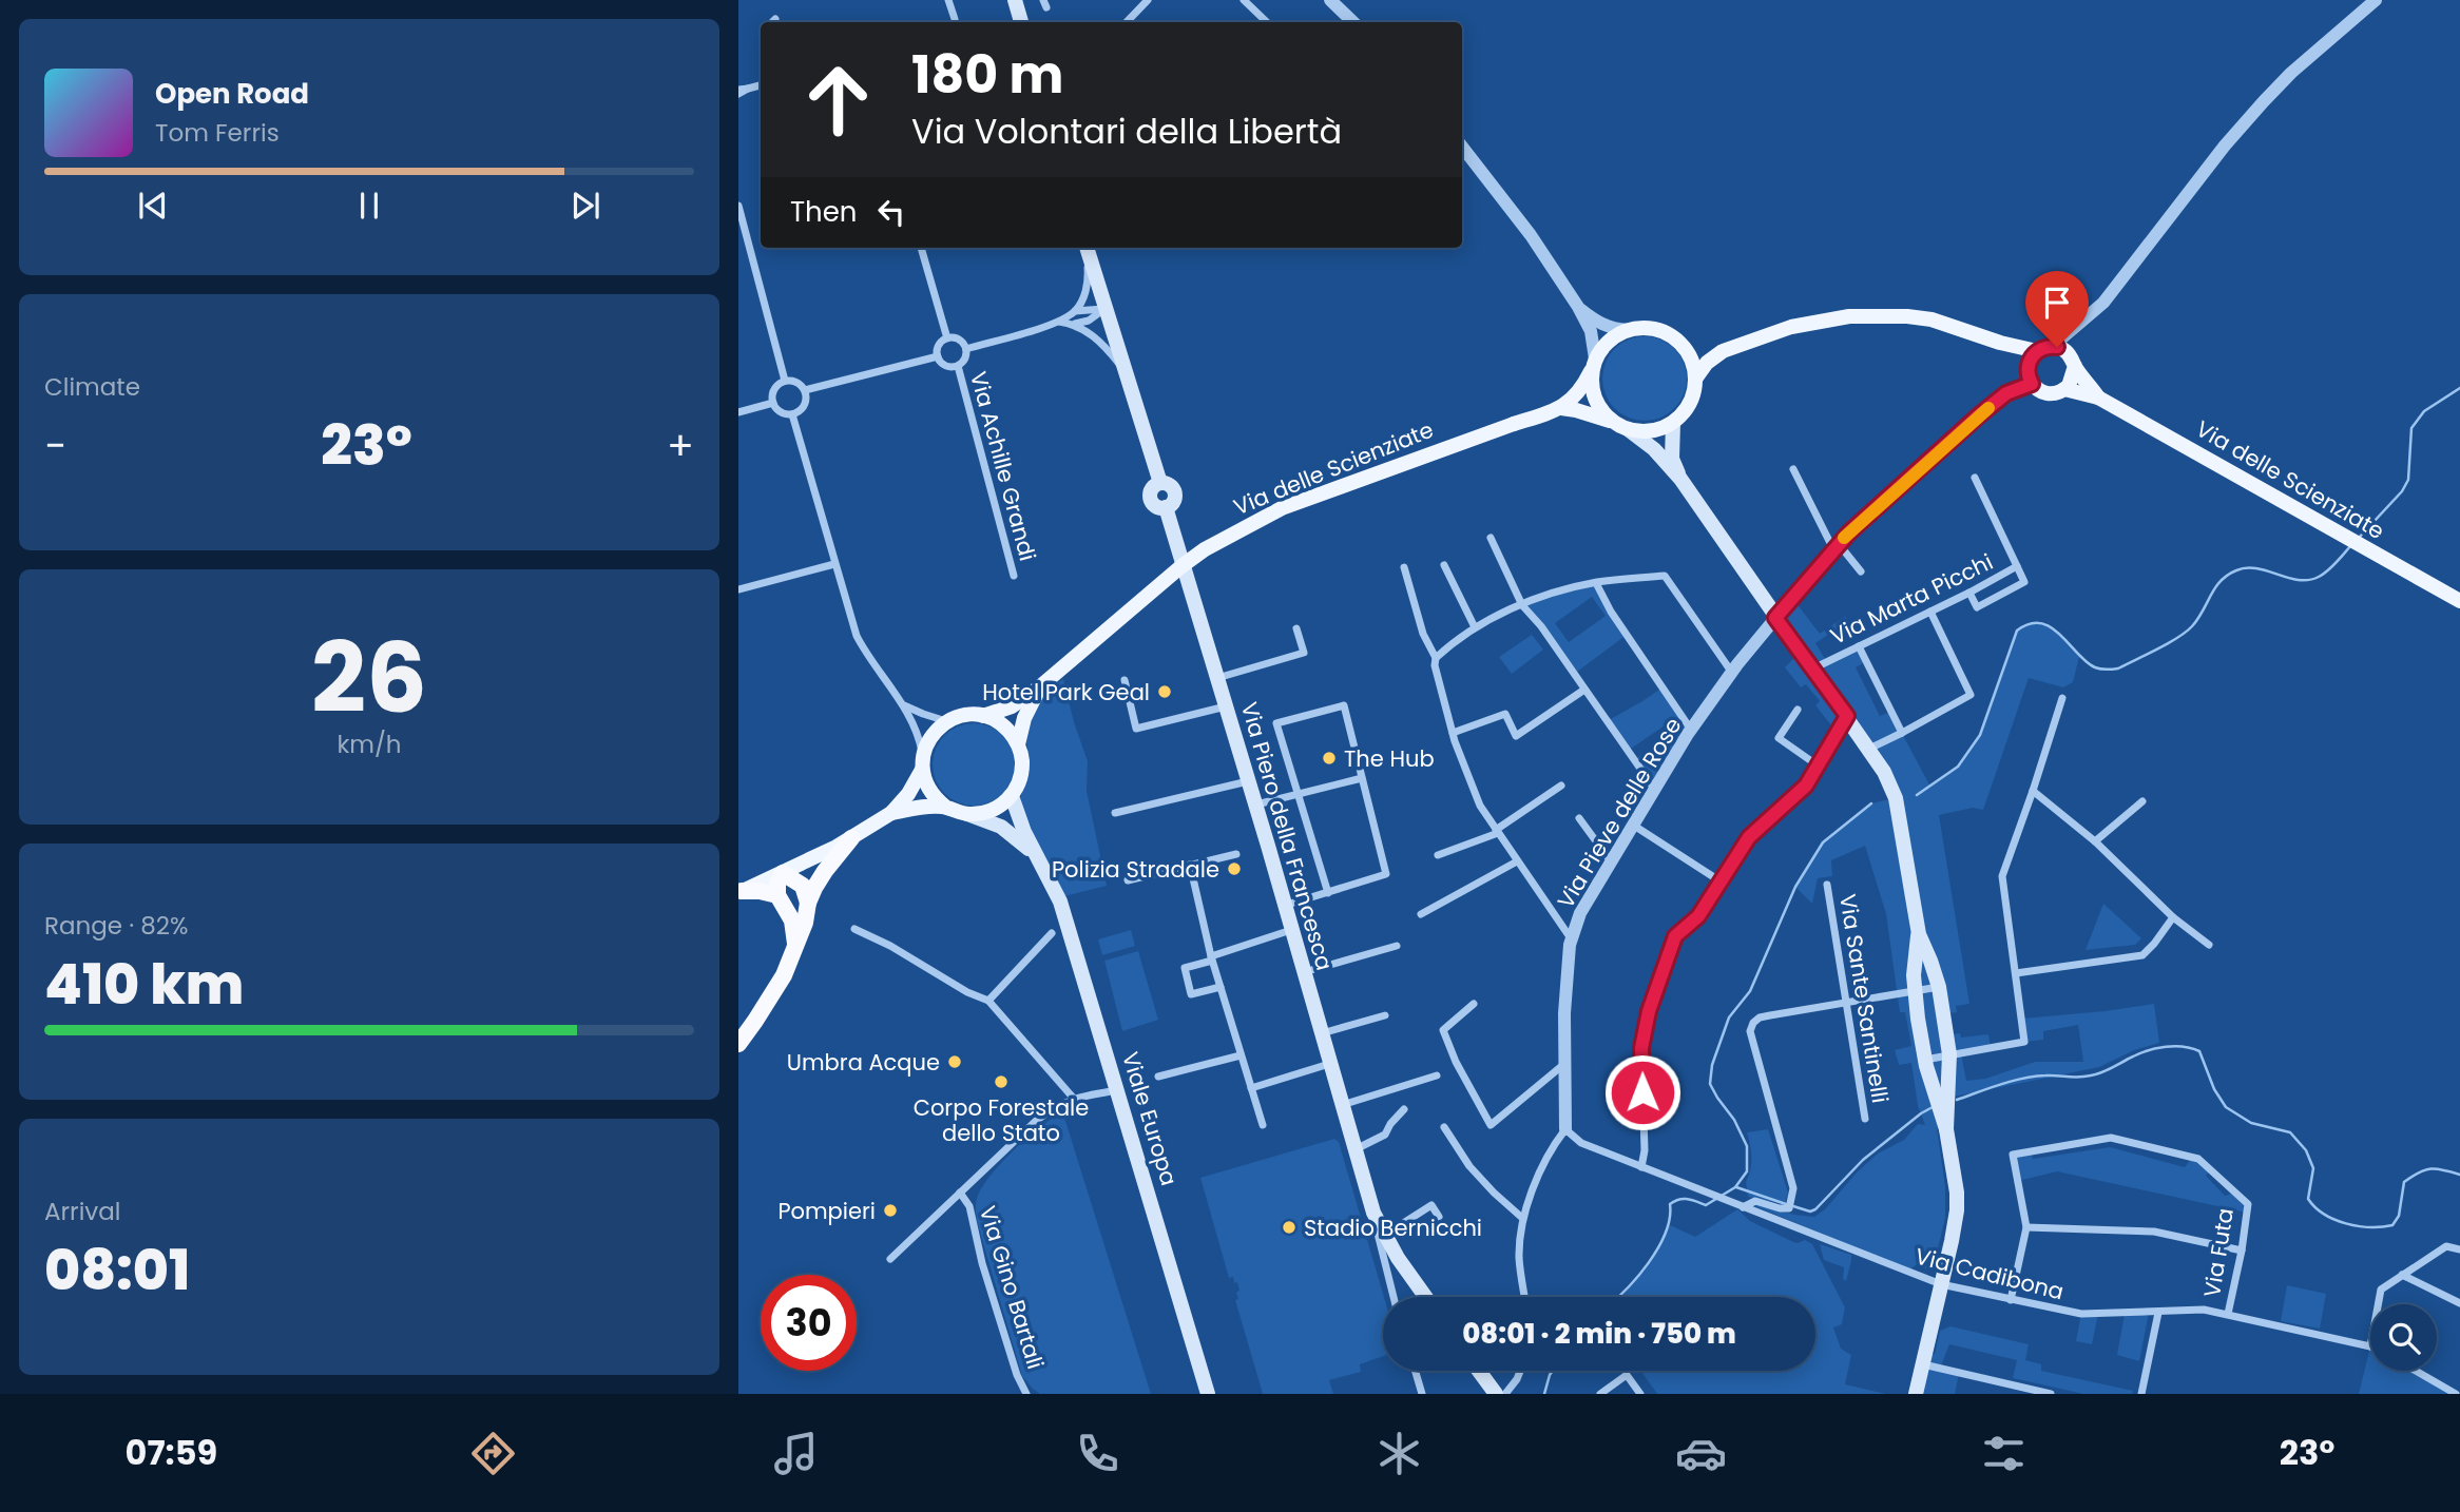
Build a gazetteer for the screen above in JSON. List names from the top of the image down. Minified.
{"streets":{"main road":["Via delle Scienziate","Via Piero della Francesca","Viale Europa"],"street":["Via Achille Grandi","Via Marta Picchi","Via Pieve delle Rose","Via Sante Santinelli","Via Futa","Via Cadibona","Via Gino Bartali"]},"crossings":[["Via delle Scienziate","Via Pieve delle Rose"],["Via delle Scienziate","Viale Europa"],["Via Pieve delle Rose","Via Cadibona"],["Viale Europa","Via Gino Bartali"],["Via Futa","Via Cadibona"]],"places":["Hotel Park Geal","The Hub","Polizia Stradale","Umbra Acque","Corpo Forestale dello Stato","Pompieri","Stadio Bernicchi"],"page":{"turn":["180 m","Via Volontari della Libertà"],"song":["Open Road","Tom Ferris"],"then":"Then","tile":["Climate",["26","km/h"],["Range · 82%","410 km"],["Arrival","08:01"]],"heat":["−","23°","+"],"limit":"30","trip":"08:01 · 2 min · 750 m","tabs":["07:59","23°"]}}
